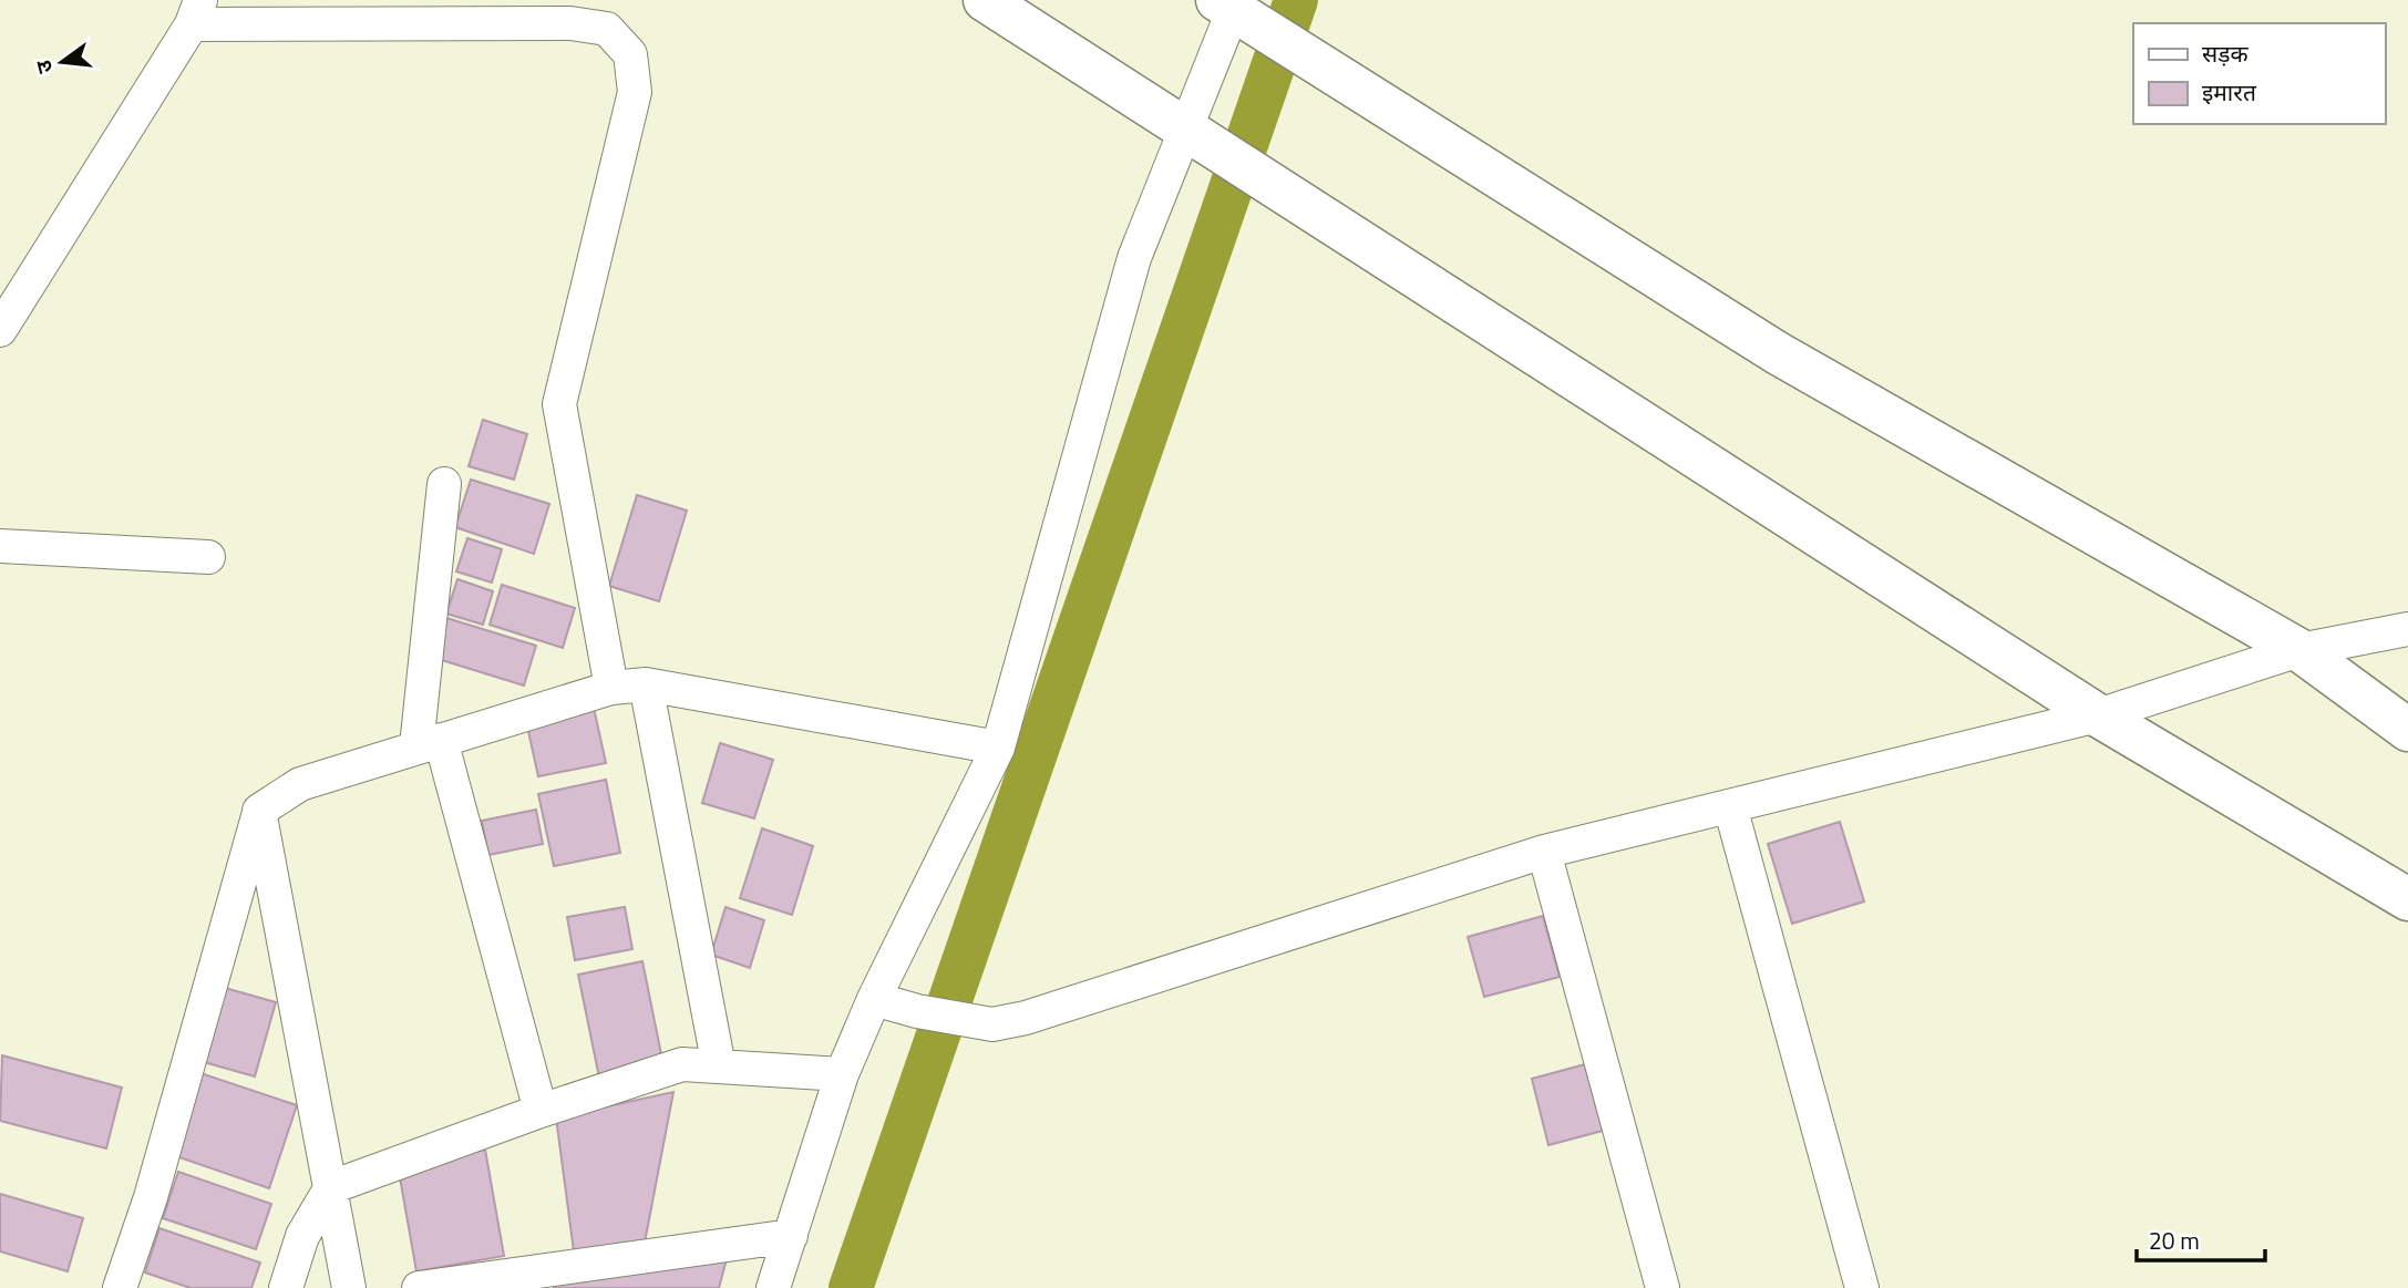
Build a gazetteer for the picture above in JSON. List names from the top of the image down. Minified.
{"legend":["सड़क","इमारत"],"scale_bar":"20 m","north":"left"}
